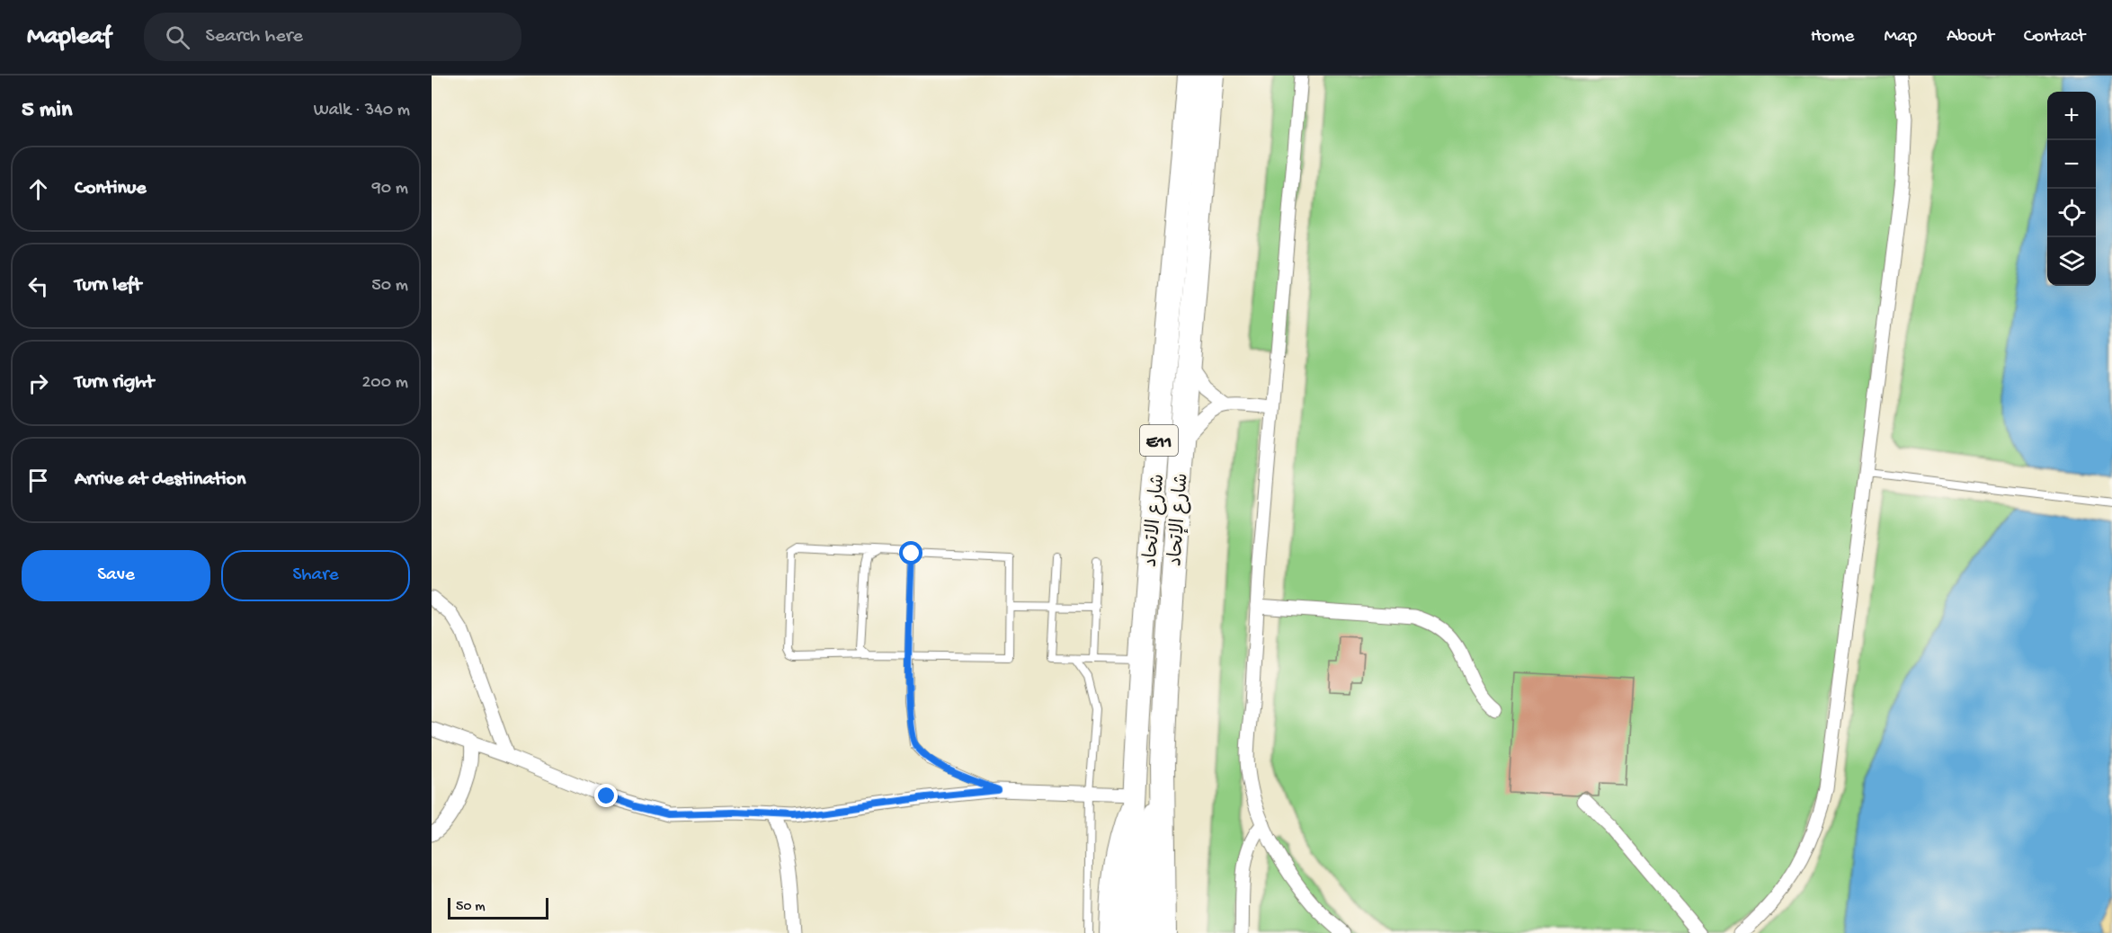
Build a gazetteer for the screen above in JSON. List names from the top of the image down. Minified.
{"streets":{"highway":["E11","شارع الإتحاد","شارع الاتحاد"]},"crossings":[["E11","شارع الاتحاد"]],"scale_bar":"50 m","page":{"header":"Mapleaf","search":"Search here","nav":["Home","Map","About","Contact"],"heading":["5 min","Walk · 340 m"],"map_buttons":["+","−"],"list":[["Continue","90 m"],["Turn left","50 m"],["Turn right","200 m"],"Arrive at destination"],"buttons":["Save","Share"],"scale":"50 m"}}
